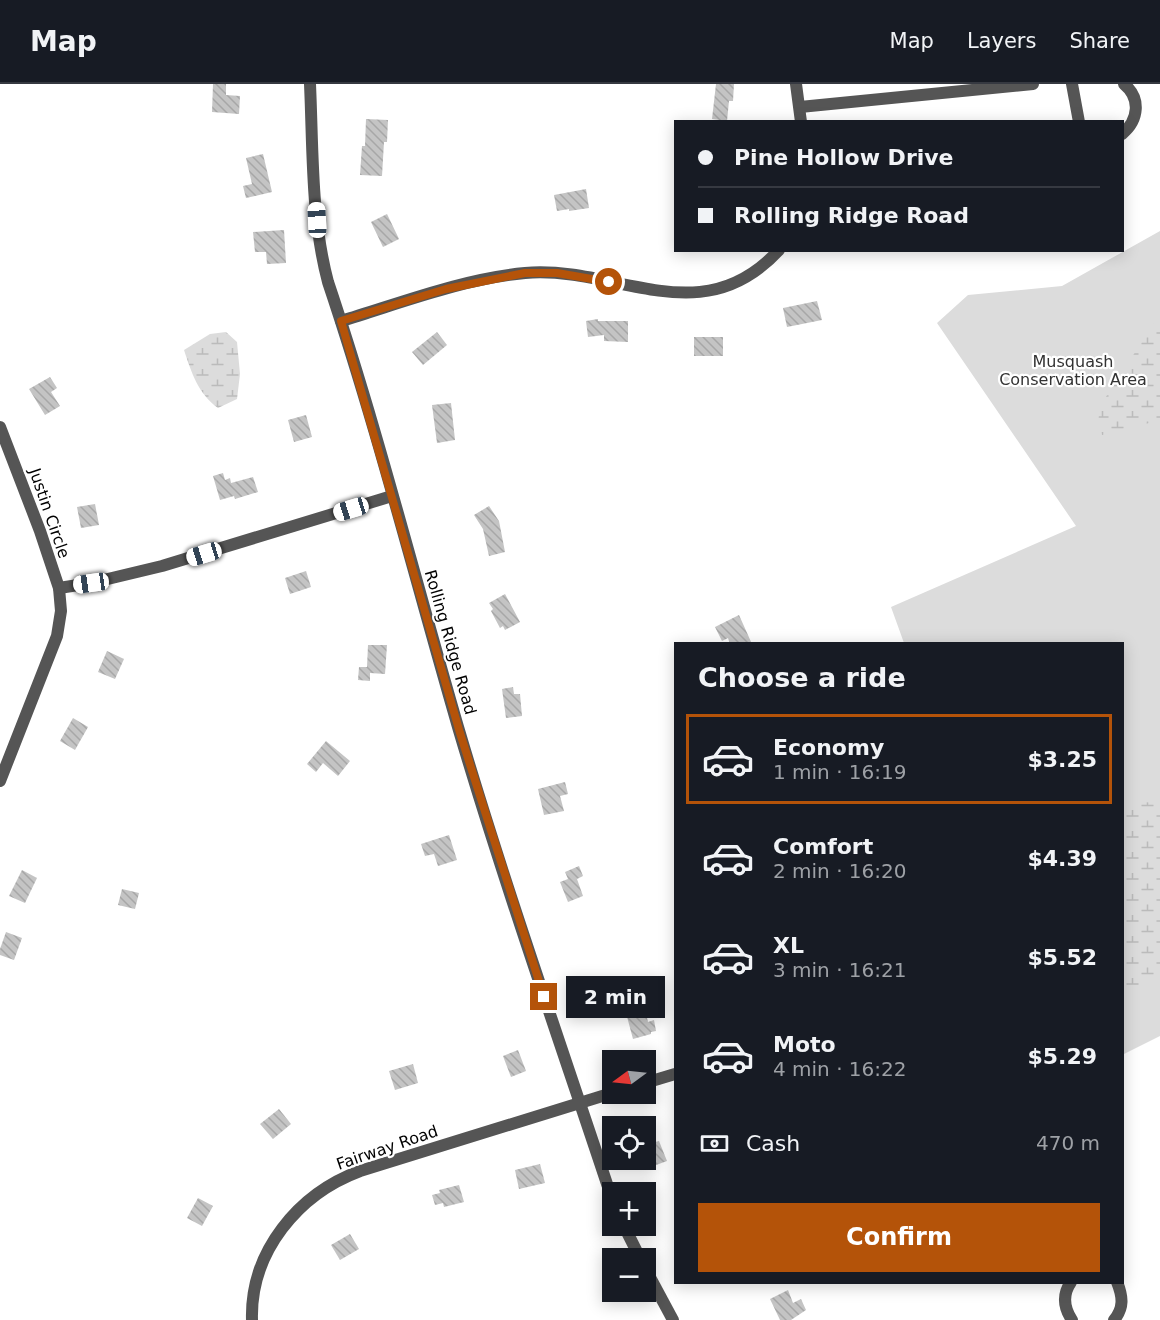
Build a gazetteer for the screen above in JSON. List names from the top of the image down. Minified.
{"streets":{"street":["Justin Circle","Rolling Ridge Road","Fairway Road"]},"crossings":[["Rolling Ridge Road","Fairway Road"]],"parks":["Musquash Conservation Area"],"north":"left","page":{"header":"Map","nav":["Map","Layers","Share"],"banner":["Pine Hollow Drive","Rolling Ridge Road"],"heading":"Choose a ride","list":[{"name":"Economy","note":"1 min · 16:19","value":"$3.25"},{"name":"Comfort","note":"2 min · 16:20","value":"$4.39"},{"name":"XL","note":"3 min · 16:21","value":"$5.52"},{"name":"Moto","note":"4 min · 16:22","value":"$5.29"}],"bubble":"2 min","map_buttons":["+","−"],"pay":["Cash","470 m"],"buttons":"Confirm"}}
